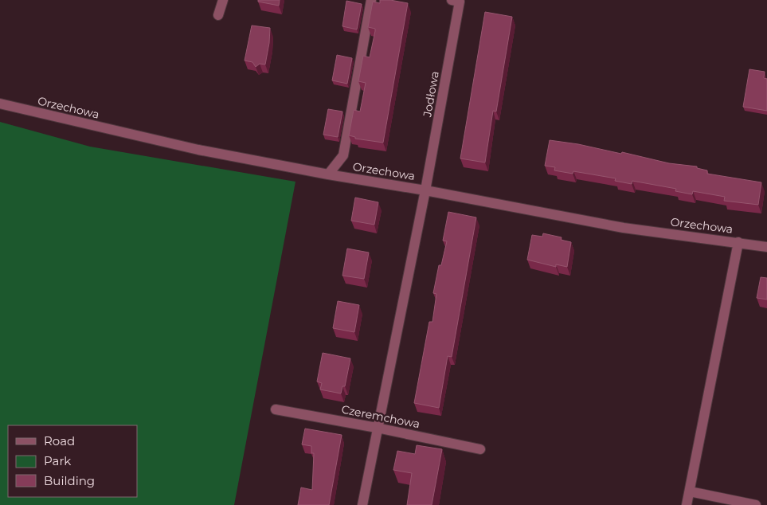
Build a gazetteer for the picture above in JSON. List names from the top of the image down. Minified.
{"streets":{"street":["Jodłowa","Orzechowa","Czeremchowa"]},"crossings":[["Jodłowa","Orzechowa"],["Jodłowa","Czeremchowa"]],"legend":["Road","Park","Building"]}
